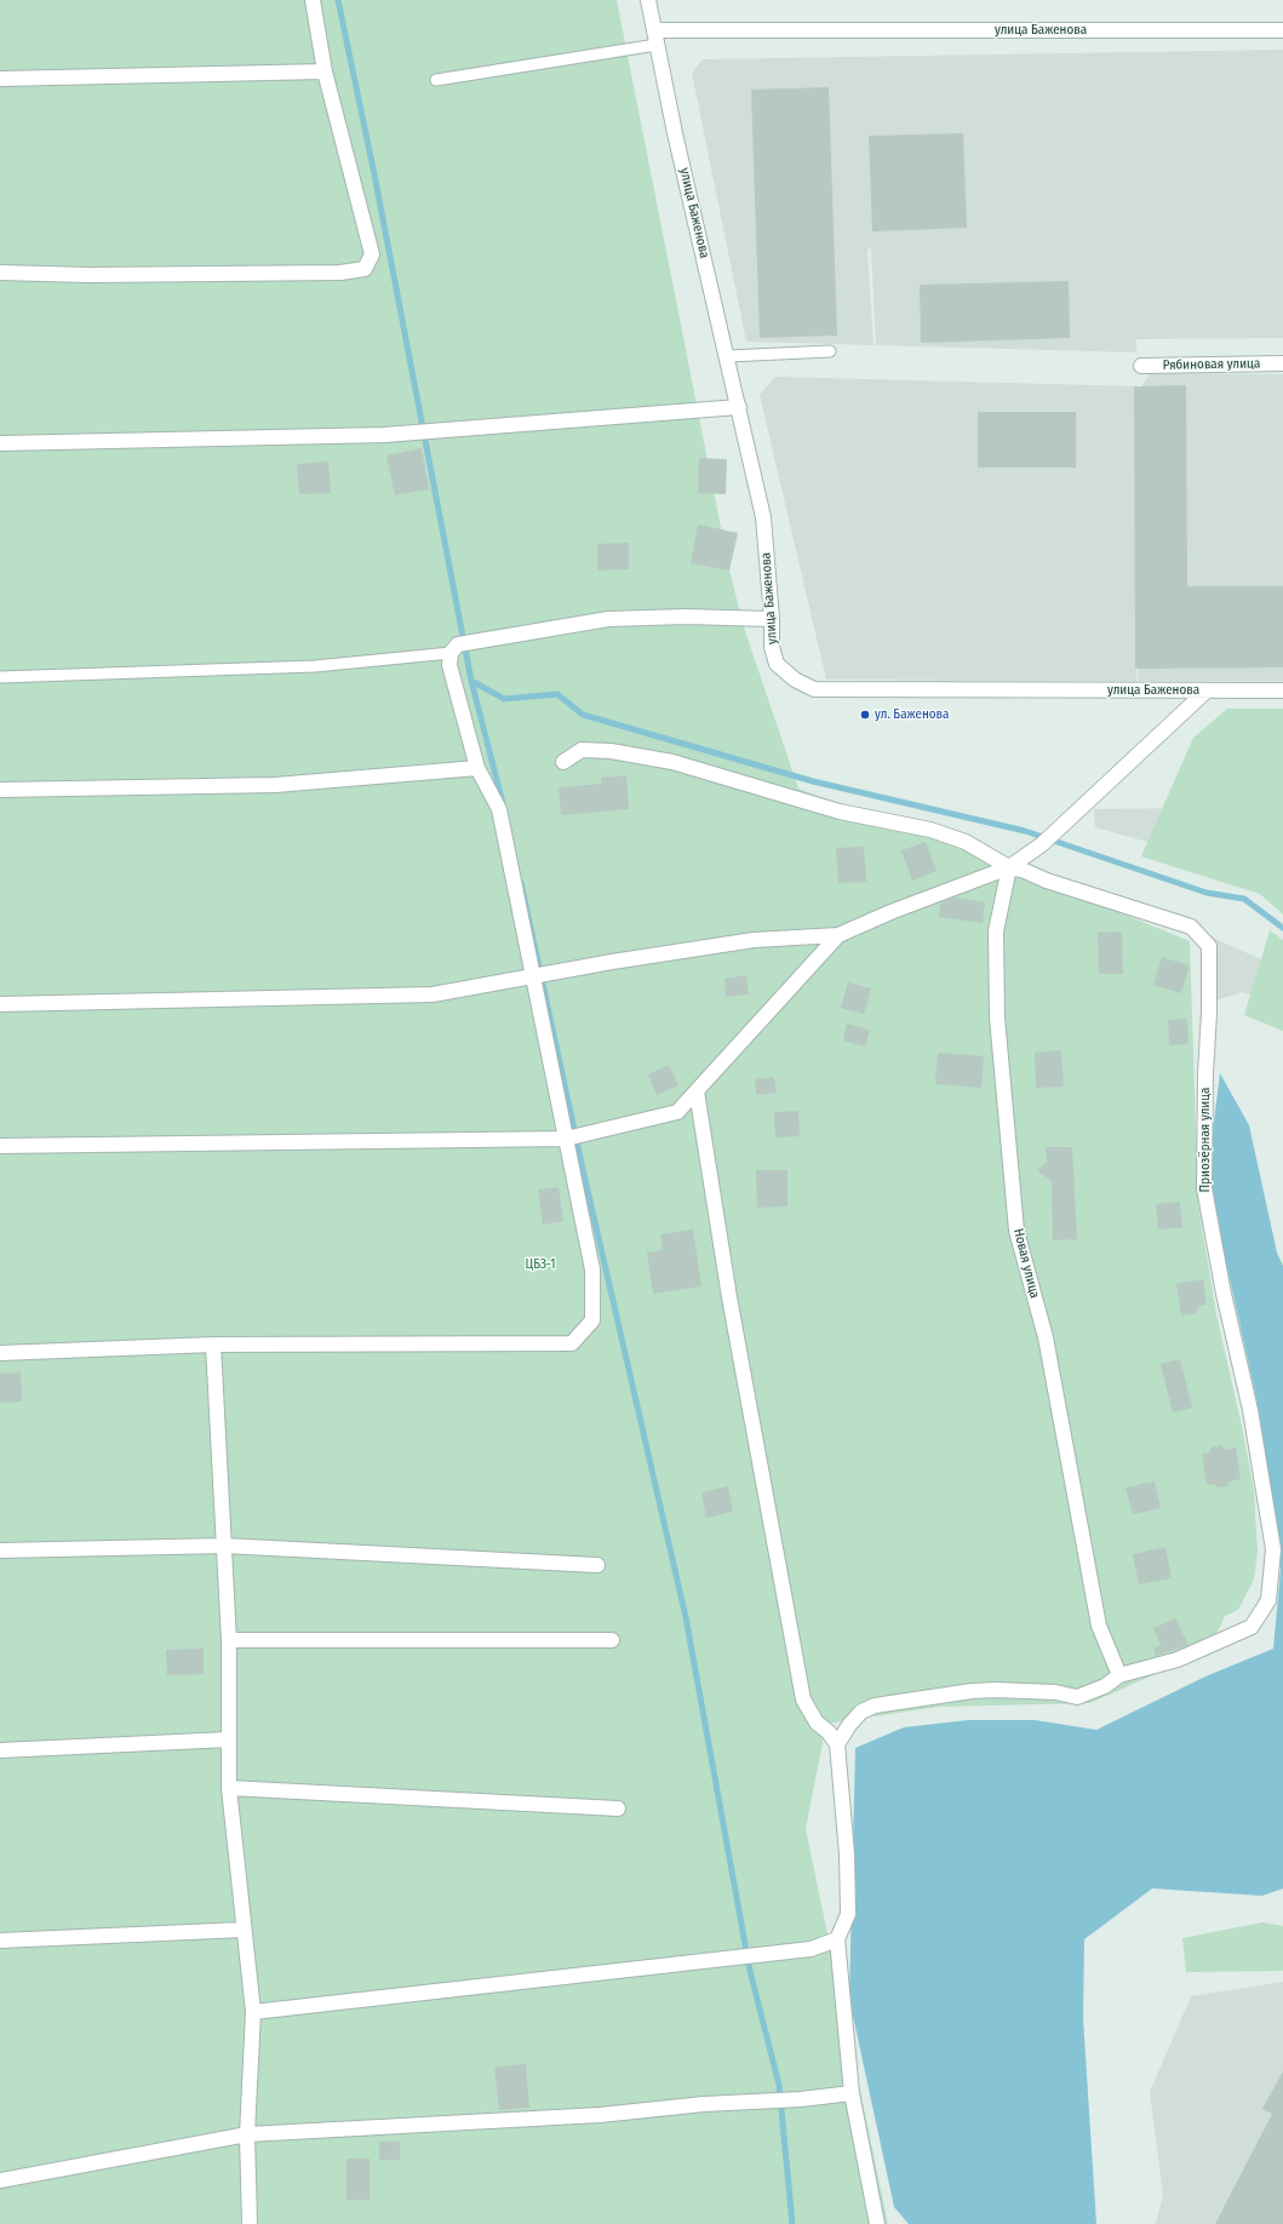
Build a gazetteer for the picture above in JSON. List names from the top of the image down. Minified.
{"streets":{"street":["улица Баженова","Рябиновая улица","Приозёрная улица","Новая улица"]},"crossings":[["Приозёрная улица","Новая улица"]],"parks":["ЦБЗ-1"],"places":["ул. Баженова"]}
